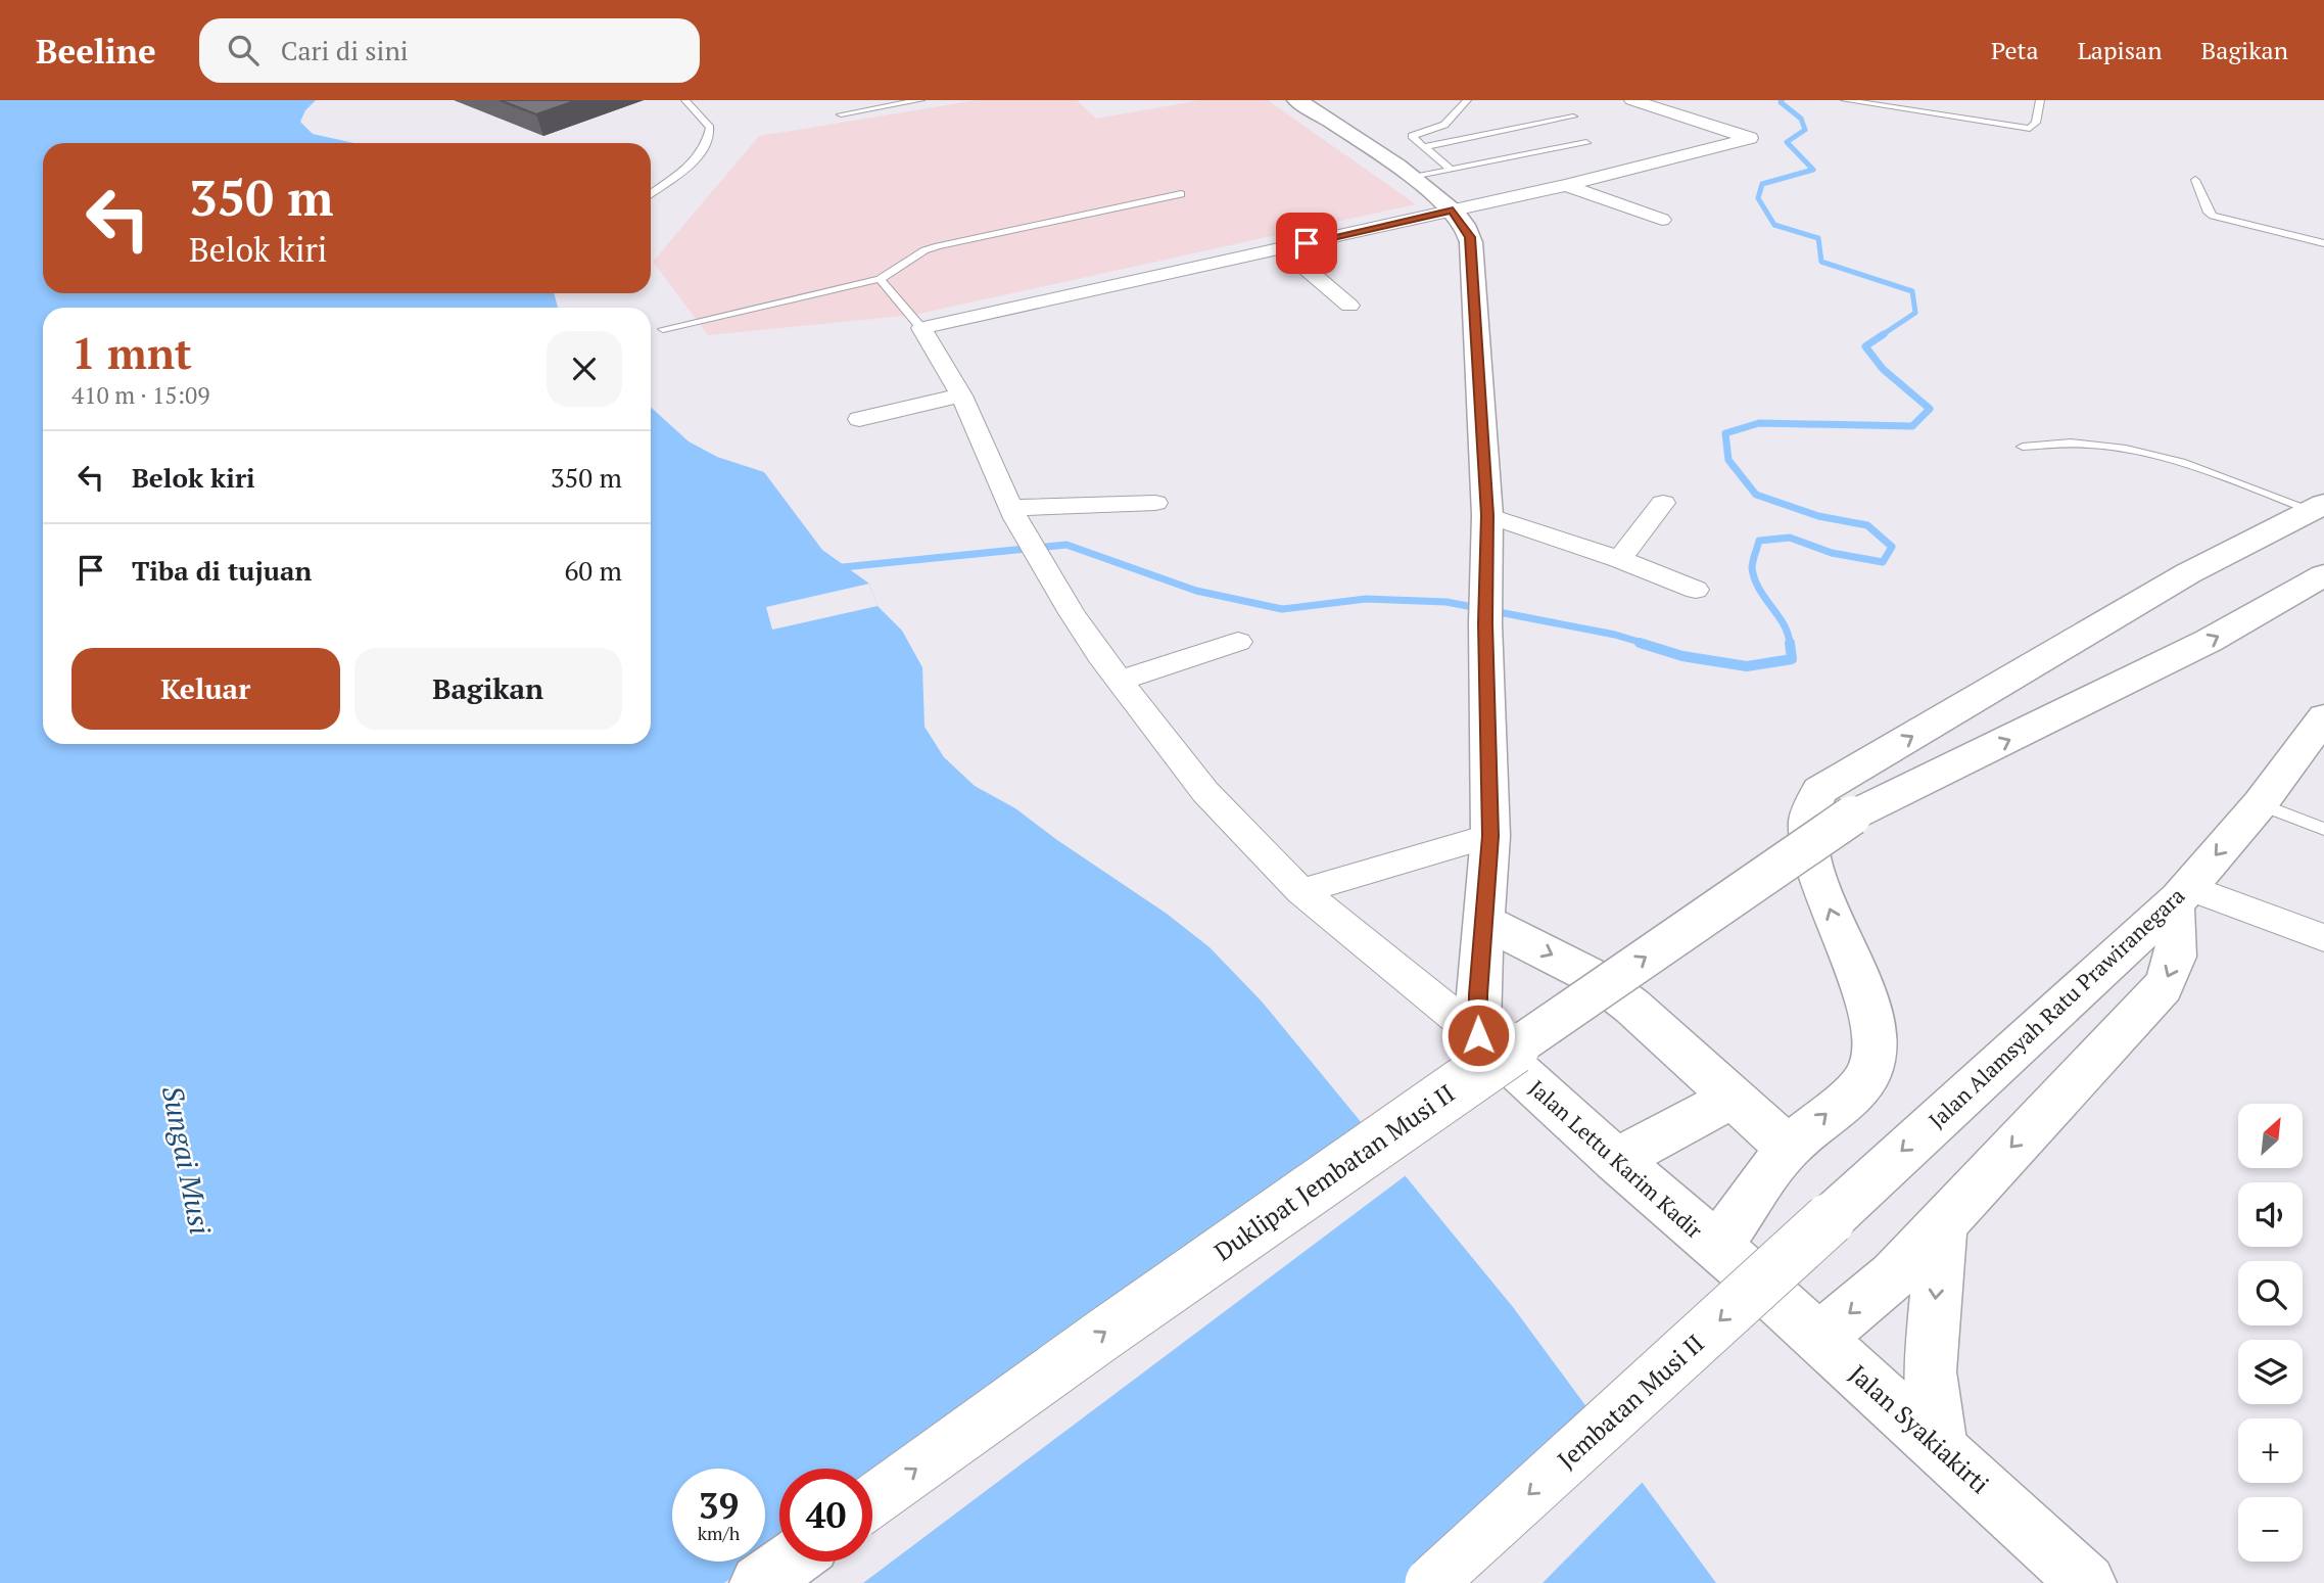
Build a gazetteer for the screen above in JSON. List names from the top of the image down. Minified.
{"streets":{"main road":["Jalan Alamsyah Ratu Prawiranegara","Jalan Lettu Karim Kadir","Duklipat Jembatan Musi II","Jembatan Musi II","Jalan Syakiakirti"]},"crossings":[["Jalan Alamsyah Ratu Prawiranegara","Jembatan Musi II"],["Jalan Lettu Karim Kadir","Jalan Syakiakirti"]],"one_way":["Duklipat Jembatan Musi II"],"water":["Sungai Musi"],"north":"top right","page":{"header":"Beeline","search":"Cari di sini","nav":["Peta","Lapisan","Bagikan"],"turn":["350 m","Belok kiri"],"heading":["1 mnt","410 m · 15:09"],"list":[{"name":"Belok kiri","value":"350 m"},{"name":"Tiba di tujuan","value":"60 m"}],"buttons":["Keluar","Bagikan"],"map_buttons":["+","−"],"speed":"39 km/h","limit":"40"}}
